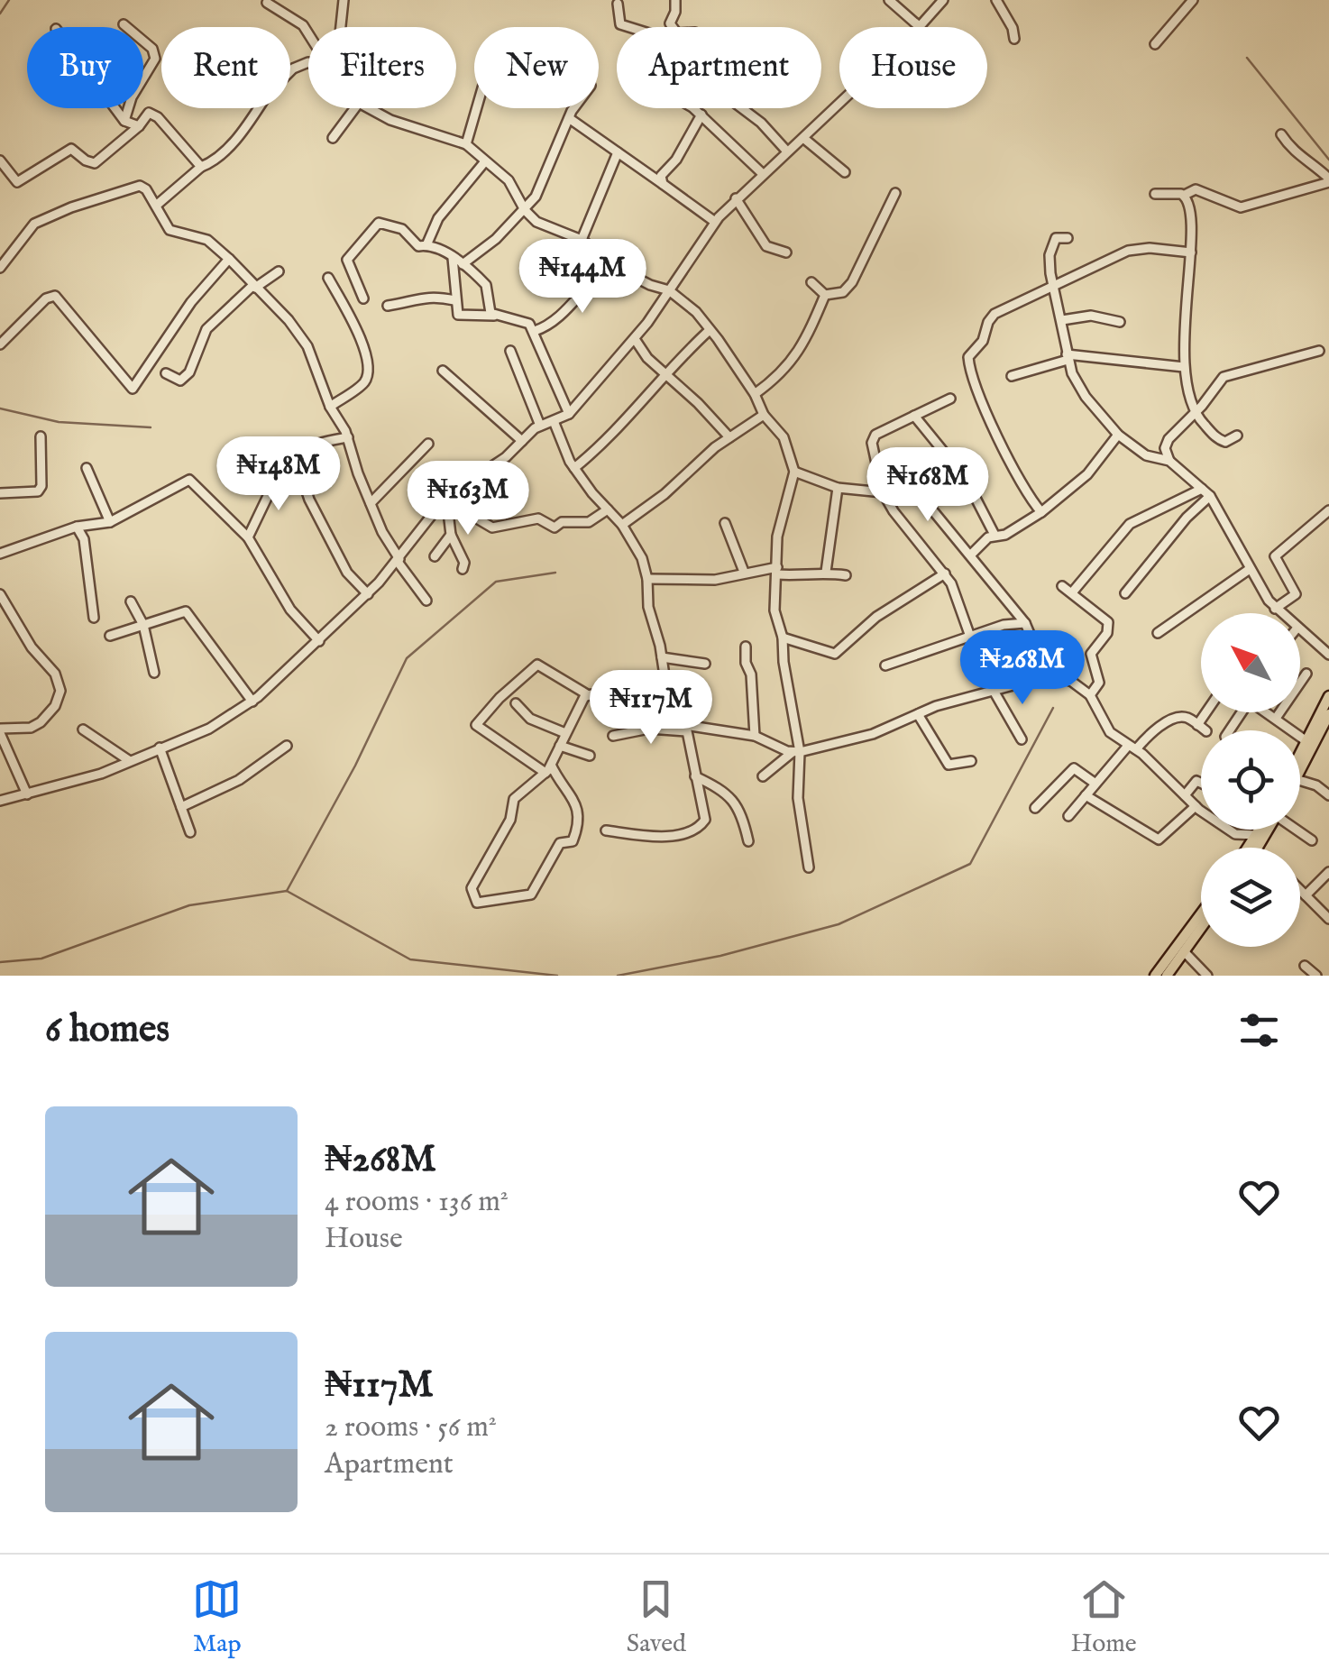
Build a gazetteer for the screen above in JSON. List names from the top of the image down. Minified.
{"north":"top left","page":{"chip":["Buy","Rent","Filters","New","Apartment","House"],"price":["₦144M","₦148M","₦168M","₦163M","₦268M","₦117M"],"heading":"6 homes","list":[{"name":"₦268M","note":"4 rooms · 136 m² · House"},{"name":"₦117M","note":"2 rooms · 56 m² · Apartment"}],"tabs":["Map","Saved","Home"]}}
